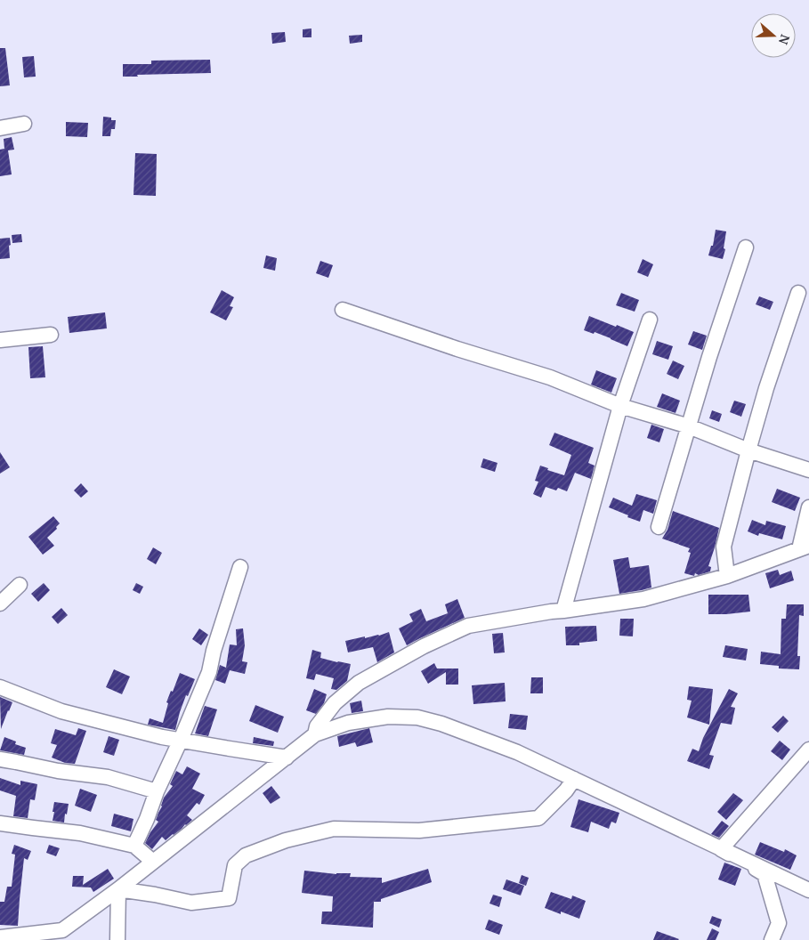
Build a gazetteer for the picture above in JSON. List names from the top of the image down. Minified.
{"north":"right"}
